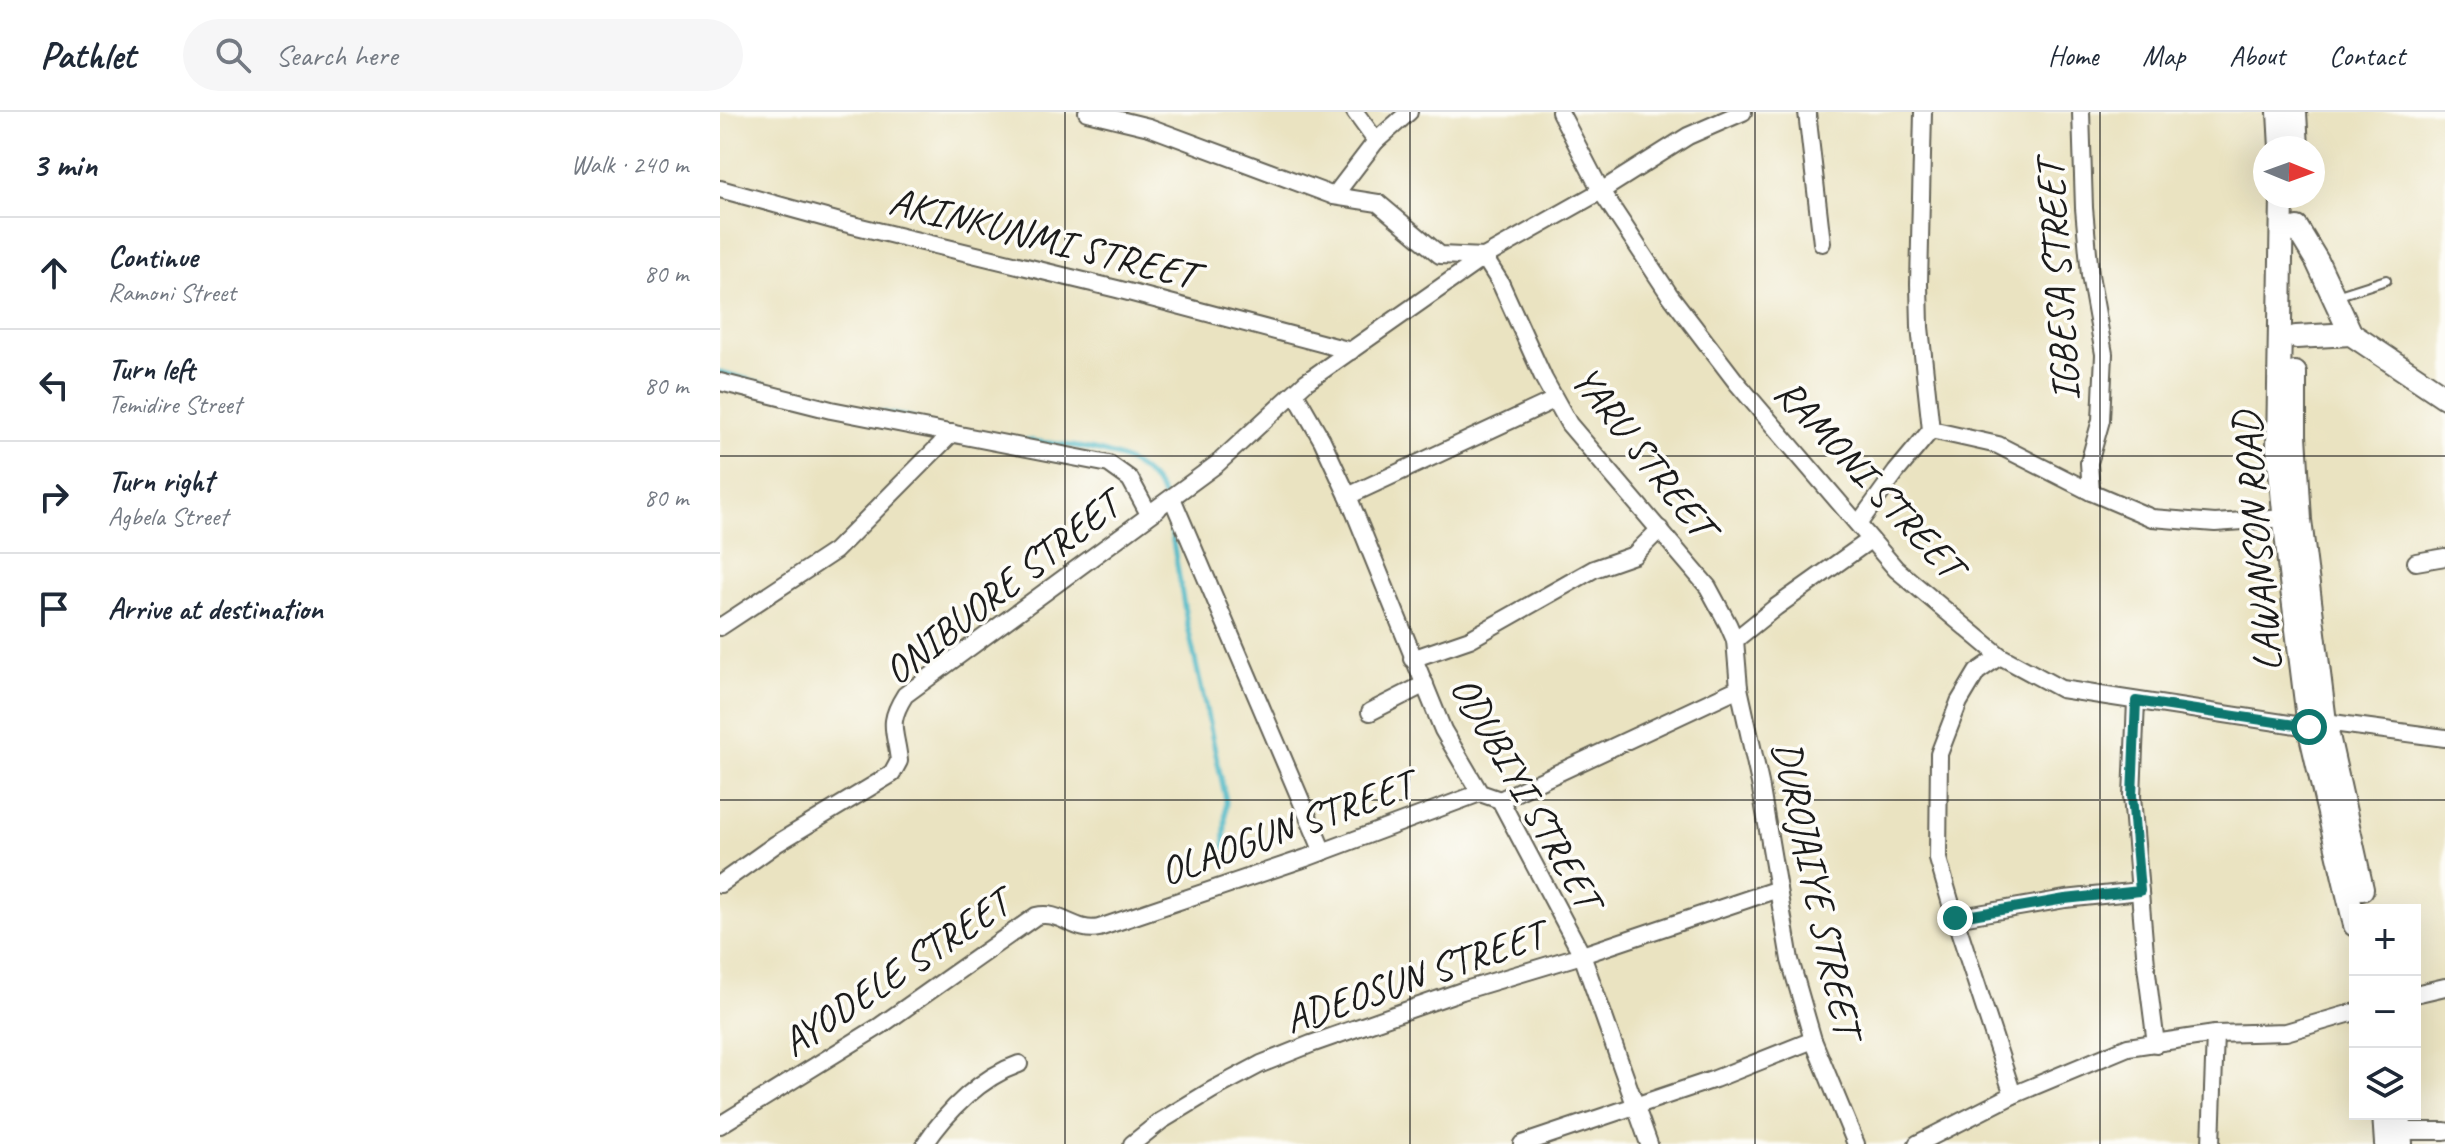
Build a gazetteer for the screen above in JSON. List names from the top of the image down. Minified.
{"streets":{"main road":["LAWANSON ROAD"],"street":["AKINKUNMI STREET","IGBESA STREET","YARU STREET","RAMONI STREET","ONIBUORE STREET","ODUBIYI STREET","OLAOGUN STREET","DUROJAIYE STREET","AYODELE STREET","ADEOSUN STREET"]},"crossings":[["AKINKUNMI STREET","ONIBUORE STREET"],["YARU STREET","ONIBUORE STREET"],["YARU STREET","DUROJAIYE STREET"],["RAMONI STREET","LAWANSON ROAD"],["RAMONI STREET","ONIBUORE STREET"],["ONIBUORE STREET","ODUBIYI STREET"],["ODUBIYI STREET","OLAOGUN STREET"],["ODUBIYI STREET","ADEOSUN STREET"],["OLAOGUN STREET","AYODELE STREET"],["DUROJAIYE STREET","ADEOSUN STREET"]],"north":"right","page":{"header":"Pathlet","search":"Search here","nav":["Home","Map","About","Contact"],"heading":["3 min","Walk · 240 m"],"list":[["Continue","Ramoni Street","80 m"],["Turn left","Temidire Street","80 m"],["Turn right","Agbela Street","80 m"],"Arrive at destination"],"map_buttons":["+","−"]}}
